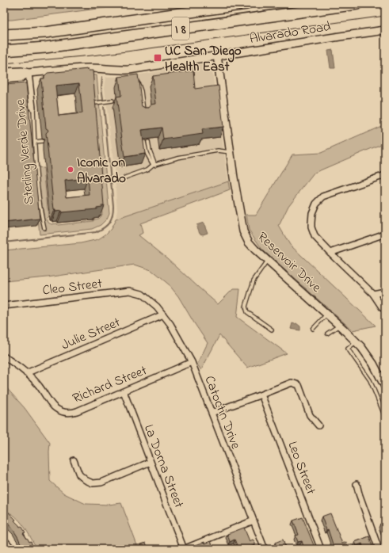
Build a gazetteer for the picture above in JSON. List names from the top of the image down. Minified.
{"streets":{"highway":["I 8"],"street":["Alvarado Road","Sterling Verde Drive","Reservoir Drive","Cleo Street","Julie Street","Richard Street","Catoctin Drive","La Dorna Street","Leo Street"]},"crossings":[["Alvarado Road","Sterling Verde Drive"],["Alvarado Road","Reservoir Drive"],["Cleo Street","Catoctin Drive"],["Julie Street","Richard Street"],["Julie Street","Catoctin Drive"],["Richard Street","Catoctin Drive"],["Richard Street","La Dorna Street"]],"places":{"transit":["UC San Diego Health East"],"other":["Iconic on Alvarado"]}}
